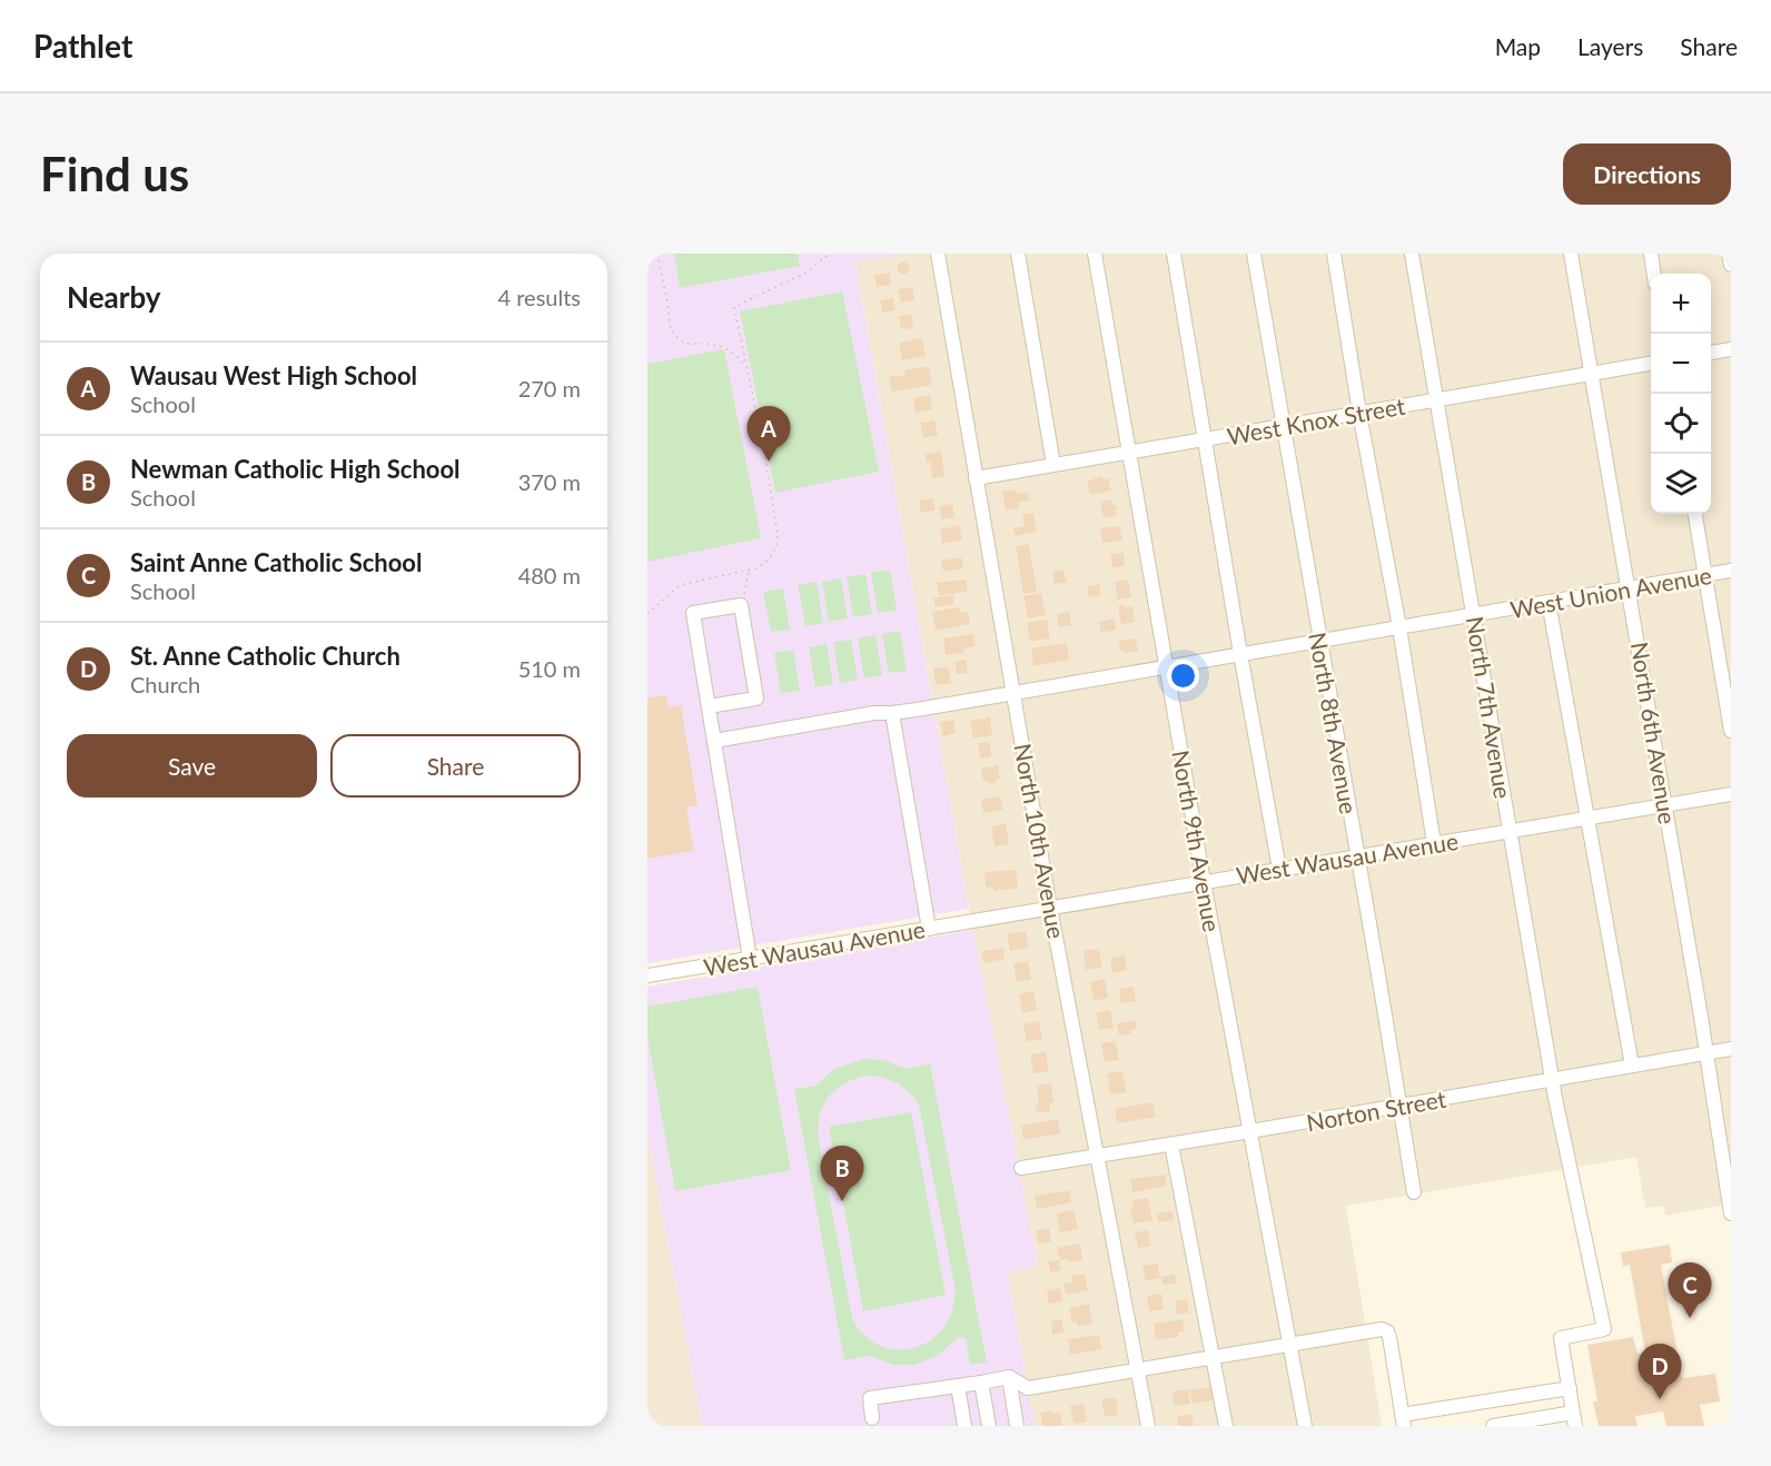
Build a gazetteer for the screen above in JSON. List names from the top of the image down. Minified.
{"streets":{"street":["West Knox Street","West Union Avenue","North 7th Avenue","North 8th Avenue","North 6th Avenue","North 10th Avenue","North 9th Avenue","West Wausau Avenue","Norton Street"]},"crossings":[["West Knox Street","North 7th Avenue"],["West Knox Street","North 8th Avenue"],["West Knox Street","North 6th Avenue"],["West Knox Street","North 10th Avenue"],["West Knox Street","North 9th Avenue"],["West Union Avenue","North 7th Avenue"],["West Union Avenue","North 8th Avenue"],["West Union Avenue","North 6th Avenue"],["West Union Avenue","North 10th Avenue"],["West Union Avenue","North 9th Avenue"],["North 7th Avenue","West Wausau Avenue"],["North 7th Avenue","Norton Street"],["North 8th Avenue","West Wausau Avenue"],["North 8th Avenue","Norton Street"],["North 6th Avenue","West Wausau Avenue"],["North 6th Avenue","Norton Street"],["North 10th Avenue","West Wausau Avenue"],["North 10th Avenue","Norton Street"],["North 9th Avenue","West Wausau Avenue"],["North 9th Avenue","Norton Street"]],"page":{"header":"Pathlet","nav":["Map","Layers","Share"],"buttons":["Directions",["Save","Share"]],"title":"Find us","heading":["Nearby","4 results"],"map_buttons":["+","−"],"list":[{"mark":"A","name":"Wausau West High School","note":"School","value":"270 m"},{"mark":"B","name":"Newman Catholic High School","note":"School","value":"370 m"},{"mark":"C","name":"Saint Anne Catholic School","note":"School","value":"480 m"},{"mark":"D","name":"St. Anne Catholic Church","note":"Church","value":"510 m"}],"pins":["A","B","C","D"]}}
